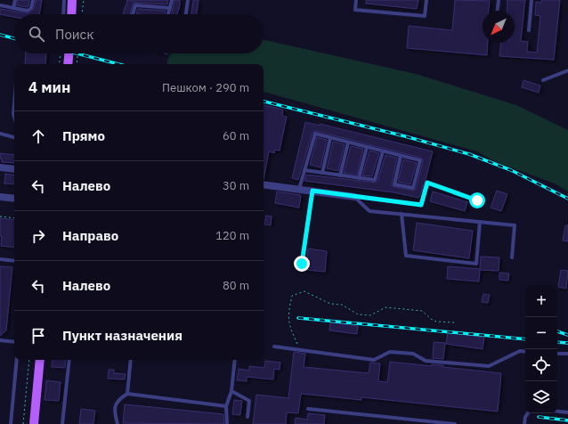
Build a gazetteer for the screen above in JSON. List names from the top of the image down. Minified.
{"north":"bottom left","page":{"search":"Поиск","heading":["4 мин","Пешком · 290 m"],"list":[["Прямо","60 m"],["Налево","30 m"],["Направо","120 m"],["Налево","80 m"],"Пункт назначения"],"map_buttons":["+","−"]}}
